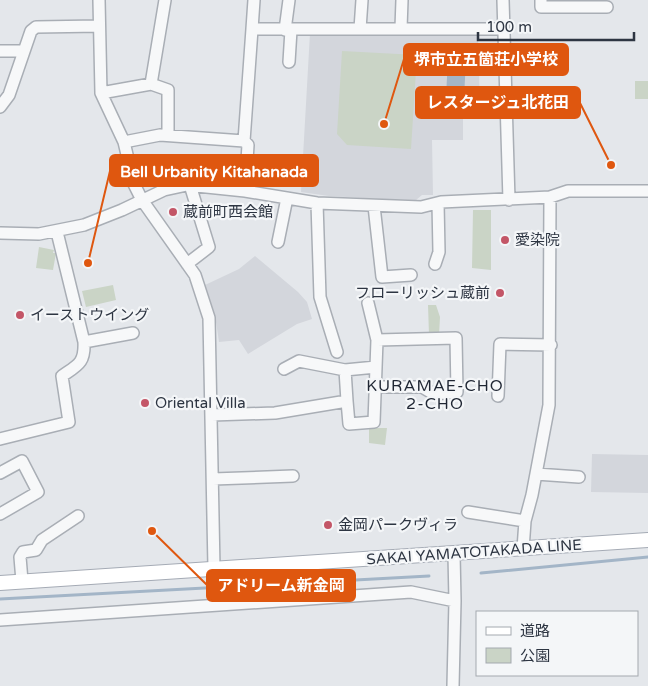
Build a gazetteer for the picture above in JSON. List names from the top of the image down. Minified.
{"streets":{"main road":["SAKAI YAMATOTAKADA LINE"]},"districts":["KURAMAE-CHO 2-CHO"],"places":["堺市立五箇荘小学校","レスタージュ北花田","蔵前町西会館","愛染院","Bell Urbanity Kitahanada","フローリッシュ蔵前","イーストウイング","Oriental Villa","金岡パークヴィラ","アドリーム新金岡"],"legend":["道路","公園"],"scale_bar":"100 m"}
